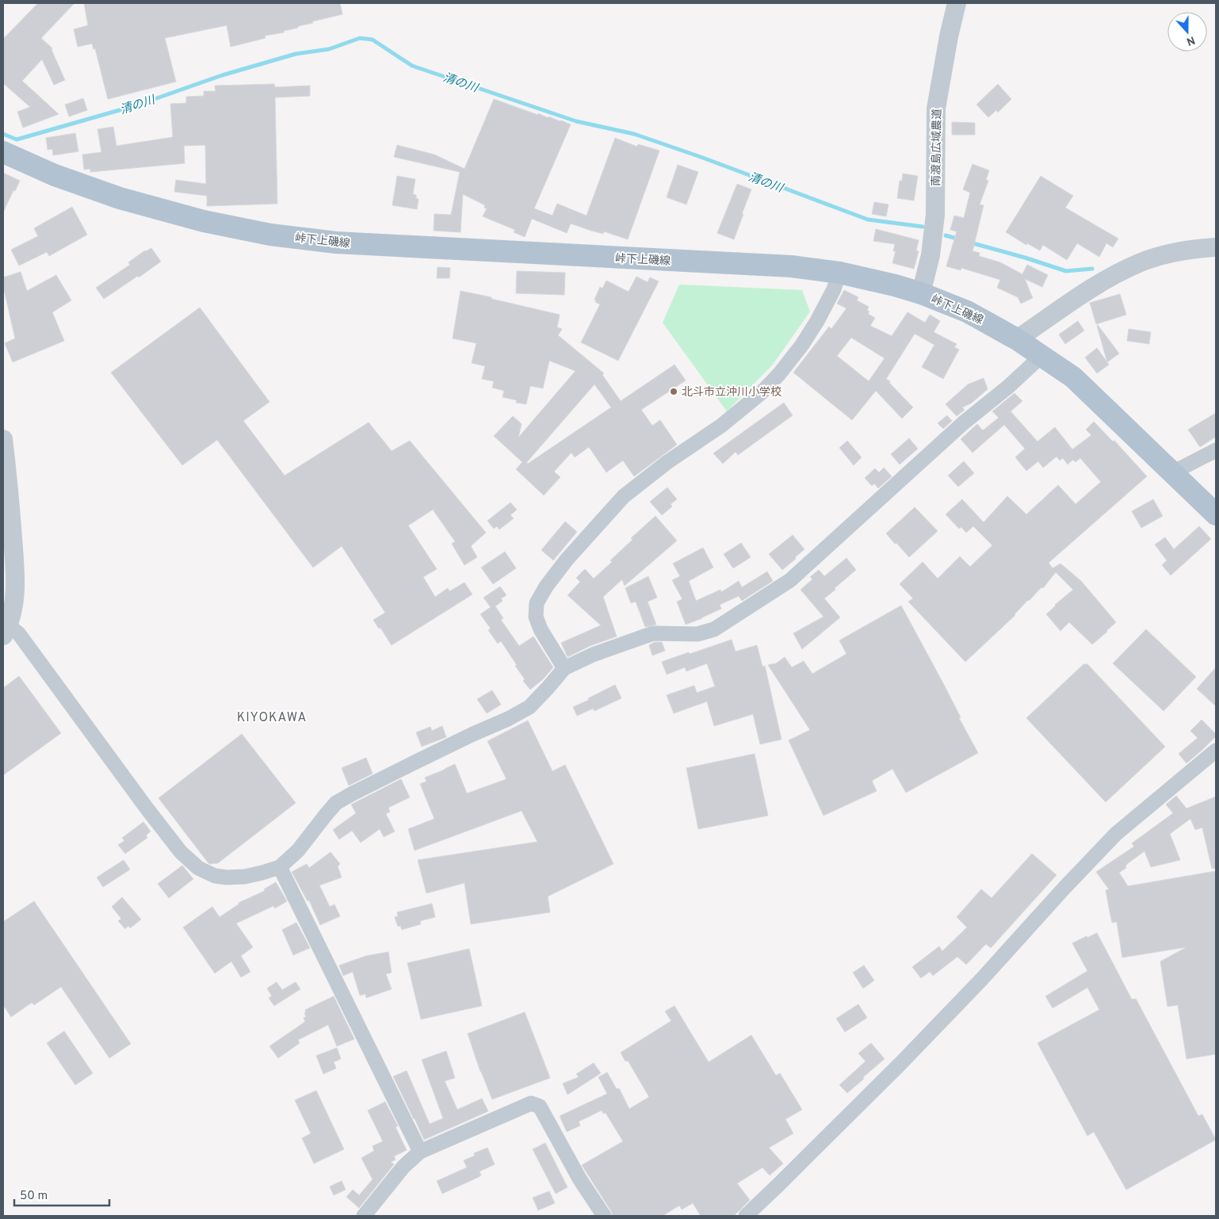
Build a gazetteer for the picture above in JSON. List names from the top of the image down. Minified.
{"streets":{"main road":["峠下上磯線"],"street":["南渡島広域農道"]},"crossings":[["南渡島広域農道","峠下上磯線"]],"districts":["KIYOKAWA"],"water":["清の川"],"places":["北斗市立沖川小学校"],"scale_bar":"50 m","north":"bottom"}
